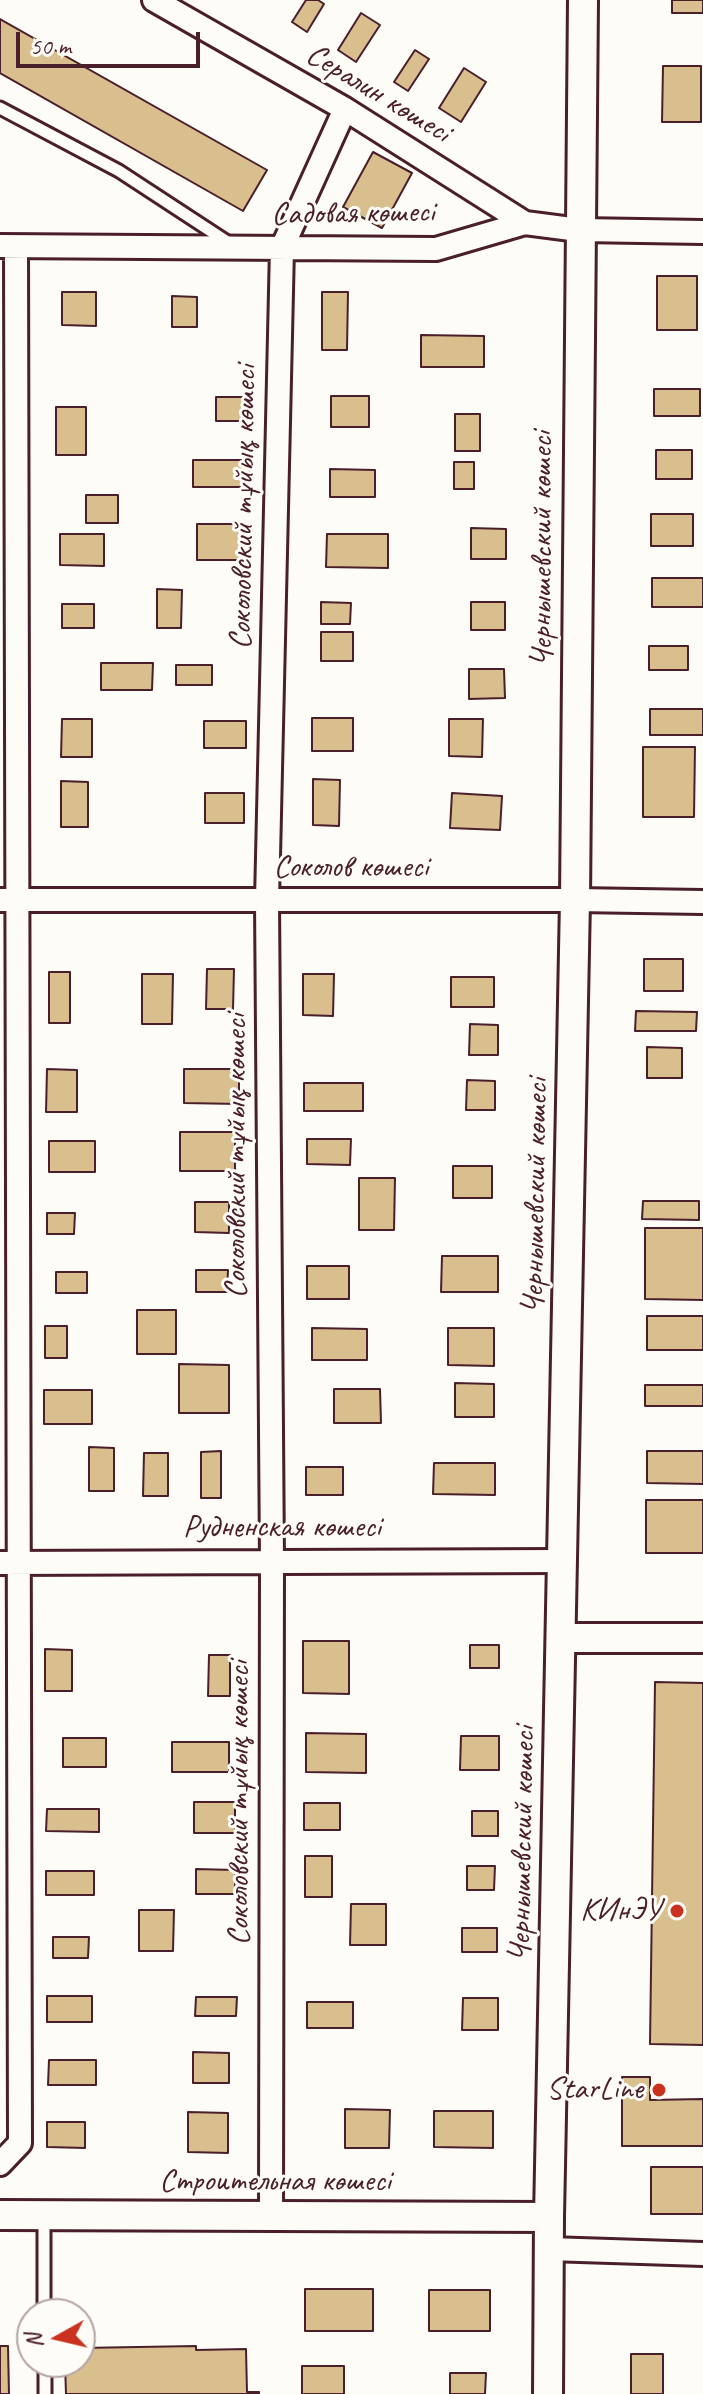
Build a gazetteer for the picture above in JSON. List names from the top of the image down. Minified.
{"streets":{"street":["Сералин көшесі","Садовая көшесі","Соколовский тұйық көшесі","Чернышевский көшесі","Соколов көшесі","Рудненская көшесі","Строительная көшесі"]},"crossings":[["Сералин көшесі","Садовая көшесі"],["Сералин көшесі","Соколовский тұйық көшесі"],["Садовая көшесі","Соколовский тұйық көшесі"],["Садовая көшесі","Чернышевский көшесі"],["Соколовский тұйық көшесі","Соколов көшесі"],["Соколовский тұйық көшесі","Рудненская көшесі"],["Соколовский тұйық көшесі","Строительная көшесі"],["Чернышевский көшесі","Соколов көшесі"],["Чернышевский көшесі","Рудненская көшесі"],["Чернышевский көшесі","Строительная көшесі"]],"places":["КИнЭУ","StarLine"],"scale_bar":"50 m","north":"left"}
